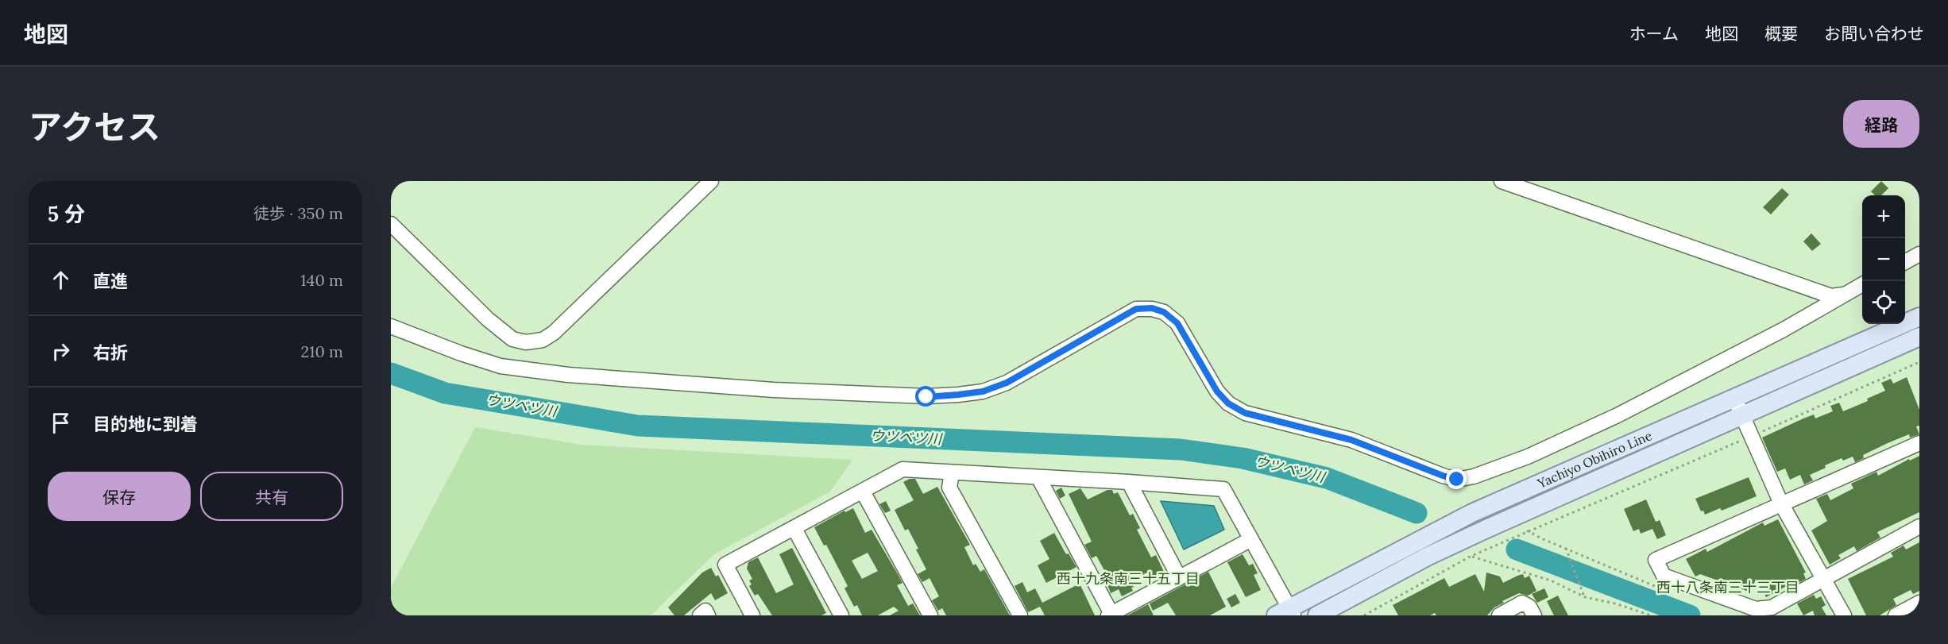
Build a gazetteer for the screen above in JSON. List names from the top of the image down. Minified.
{"streets":{"main road":["Yachiyo Obihiro Line"]},"districts":["西十九条南三十五丁目","西十八条南三十三丁目"],"water":["ウツベツ川"],"page":{"header":"地図","nav":["ホーム","地図","概要","お問い合わせ"],"title":"アクセス","buttons":["経路",["保存","共有"]],"heading":["5 分","徒歩 · 350 m"],"map_buttons":["+","−"],"list":[["直進","140 m"],["右折","210 m"],"目的地に到着"]}}
